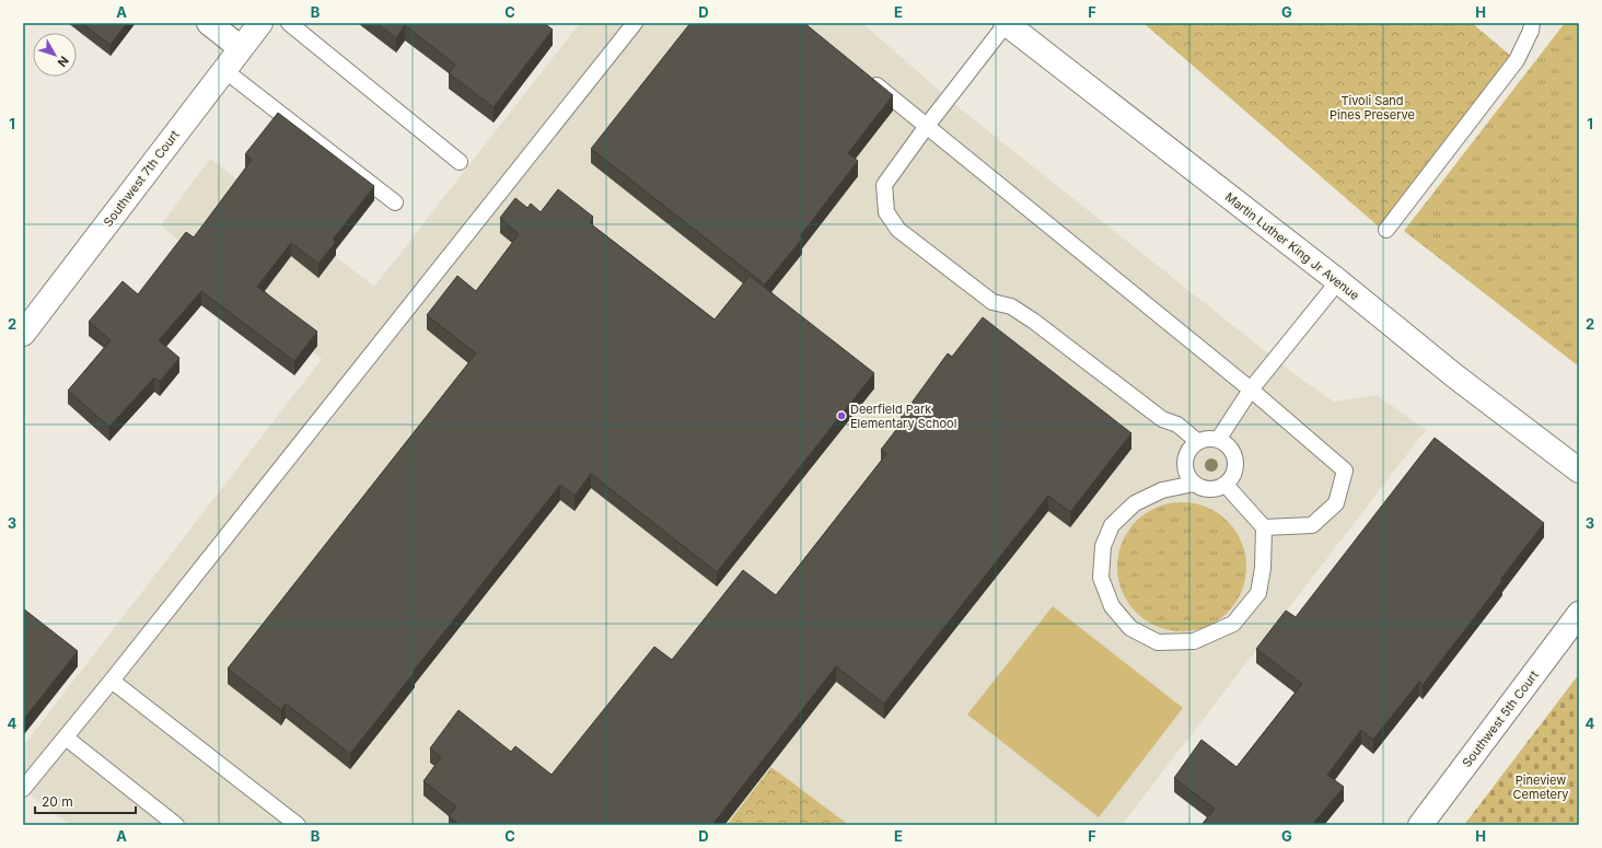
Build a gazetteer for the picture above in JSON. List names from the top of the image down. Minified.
{"streets":{"street":["Southwest 7th Court","Martin Luther King Jr Avenue","Southwest 5th Court"]},"parks":["Tivoli Sand Pines Preserve","Pineview Cemetery"],"places":["Deerfield Park Elementary School"],"scale_bar":"20 m","north":"bottom right","grid":{"columns":["A","B","C","D","E","F","G","H"],"rows":["1","2","3","4"]}}
